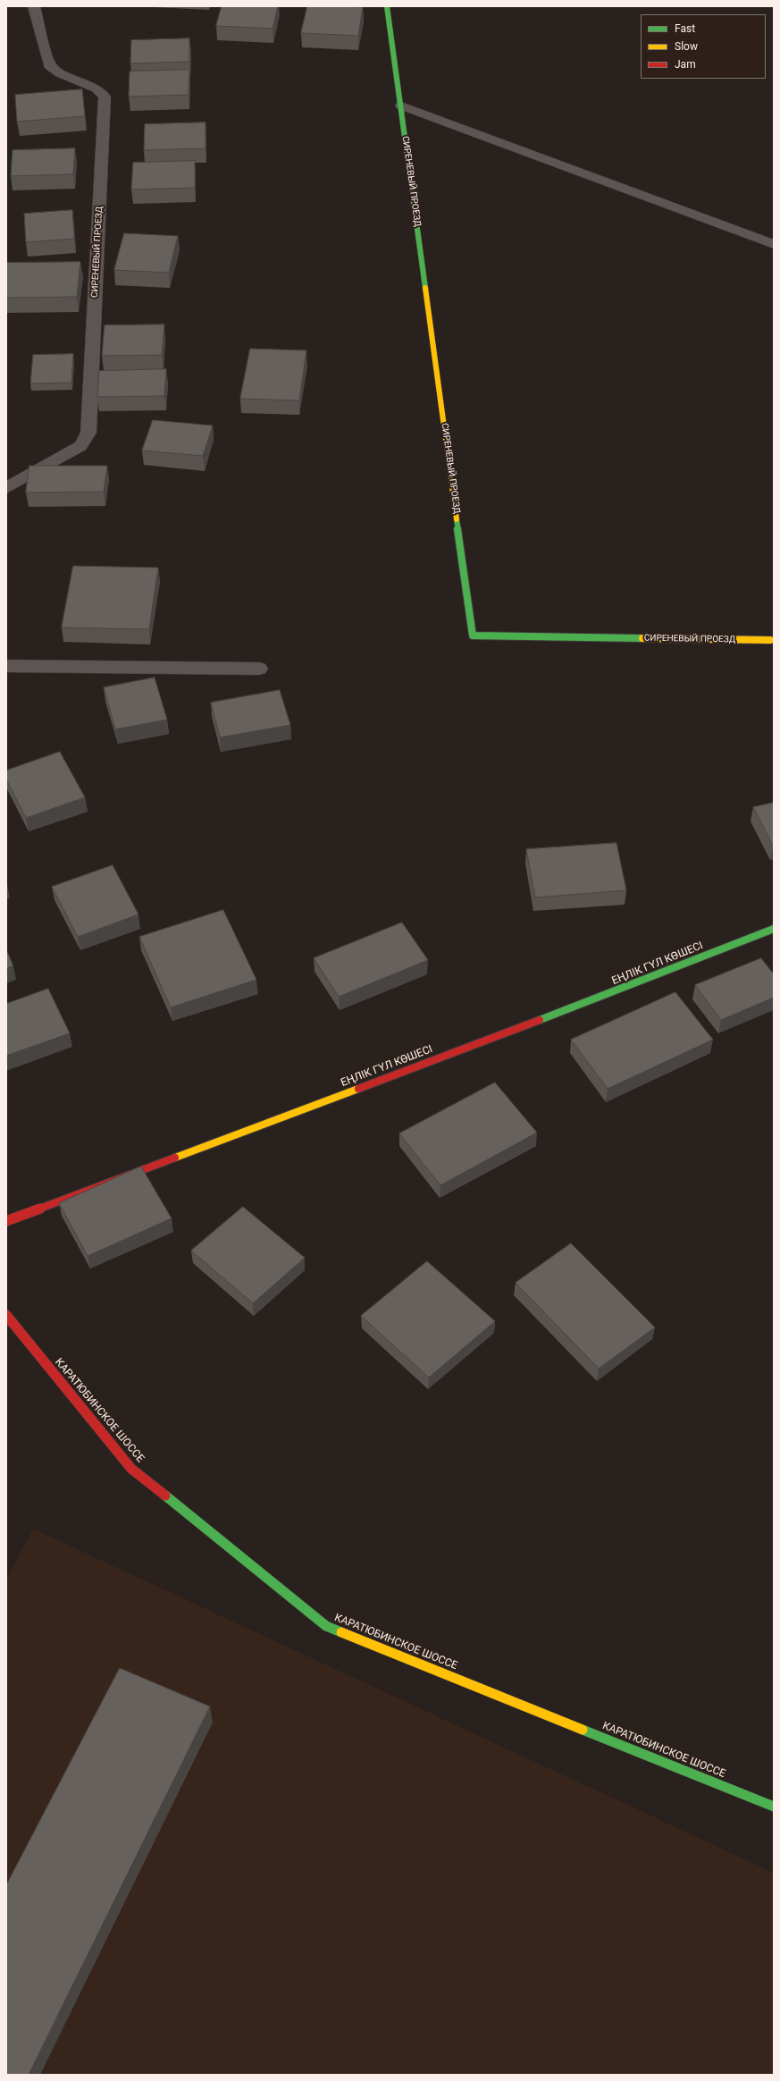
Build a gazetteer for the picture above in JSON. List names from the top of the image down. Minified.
{"streets":{"street":["СИРЕНЕВЫЙ ПРОЕЗД","ЕҢЛІК ГҮЛ КӨШЕСІ","КАРАТЮБИНСКОЕ ШОССЕ"]},"legend":["Fast","Slow","Jam"]}
